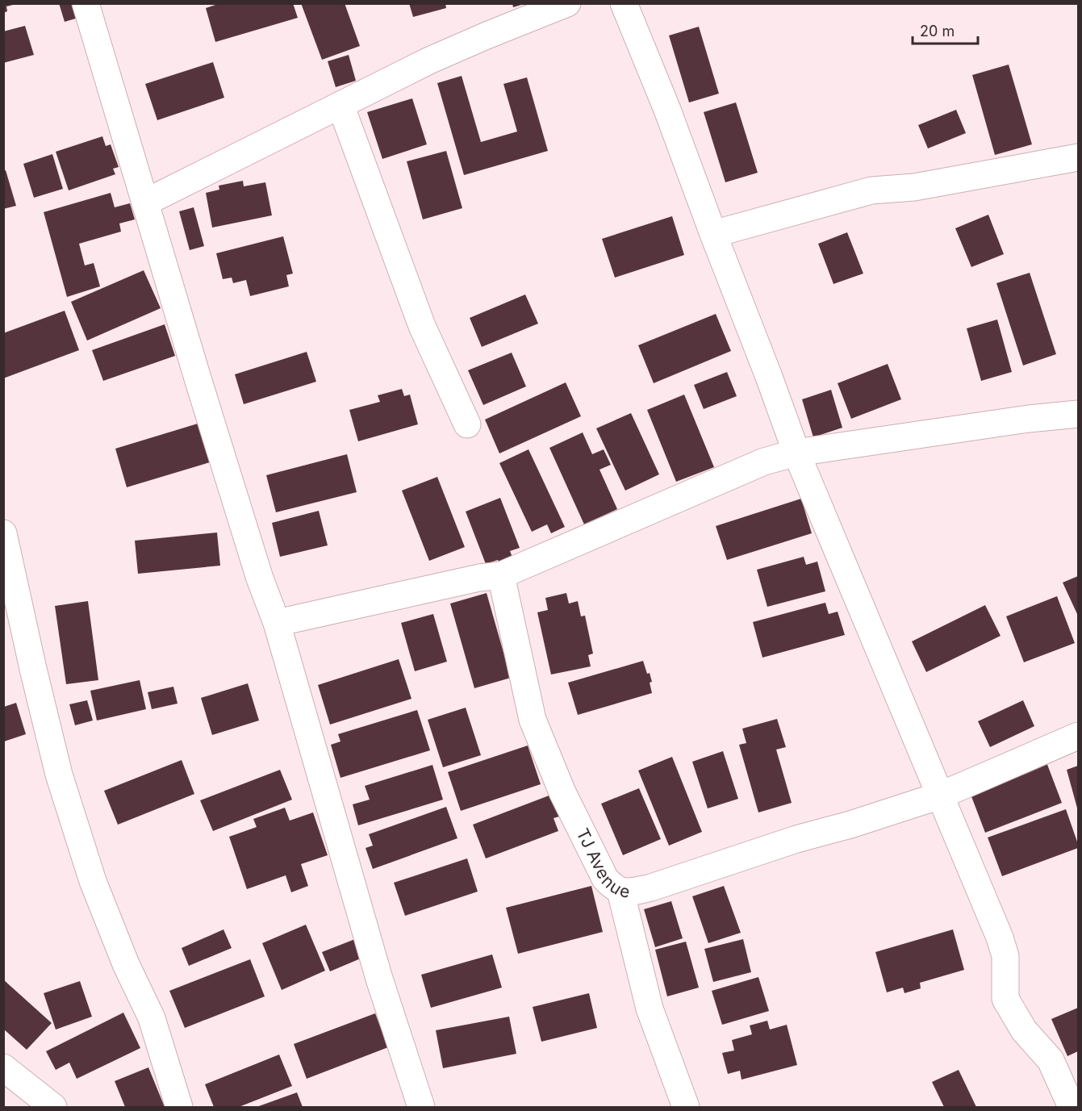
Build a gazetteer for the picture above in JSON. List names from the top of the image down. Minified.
{"streets":{"street":["TJ Avenue"]},"scale_bar":"20 m"}
